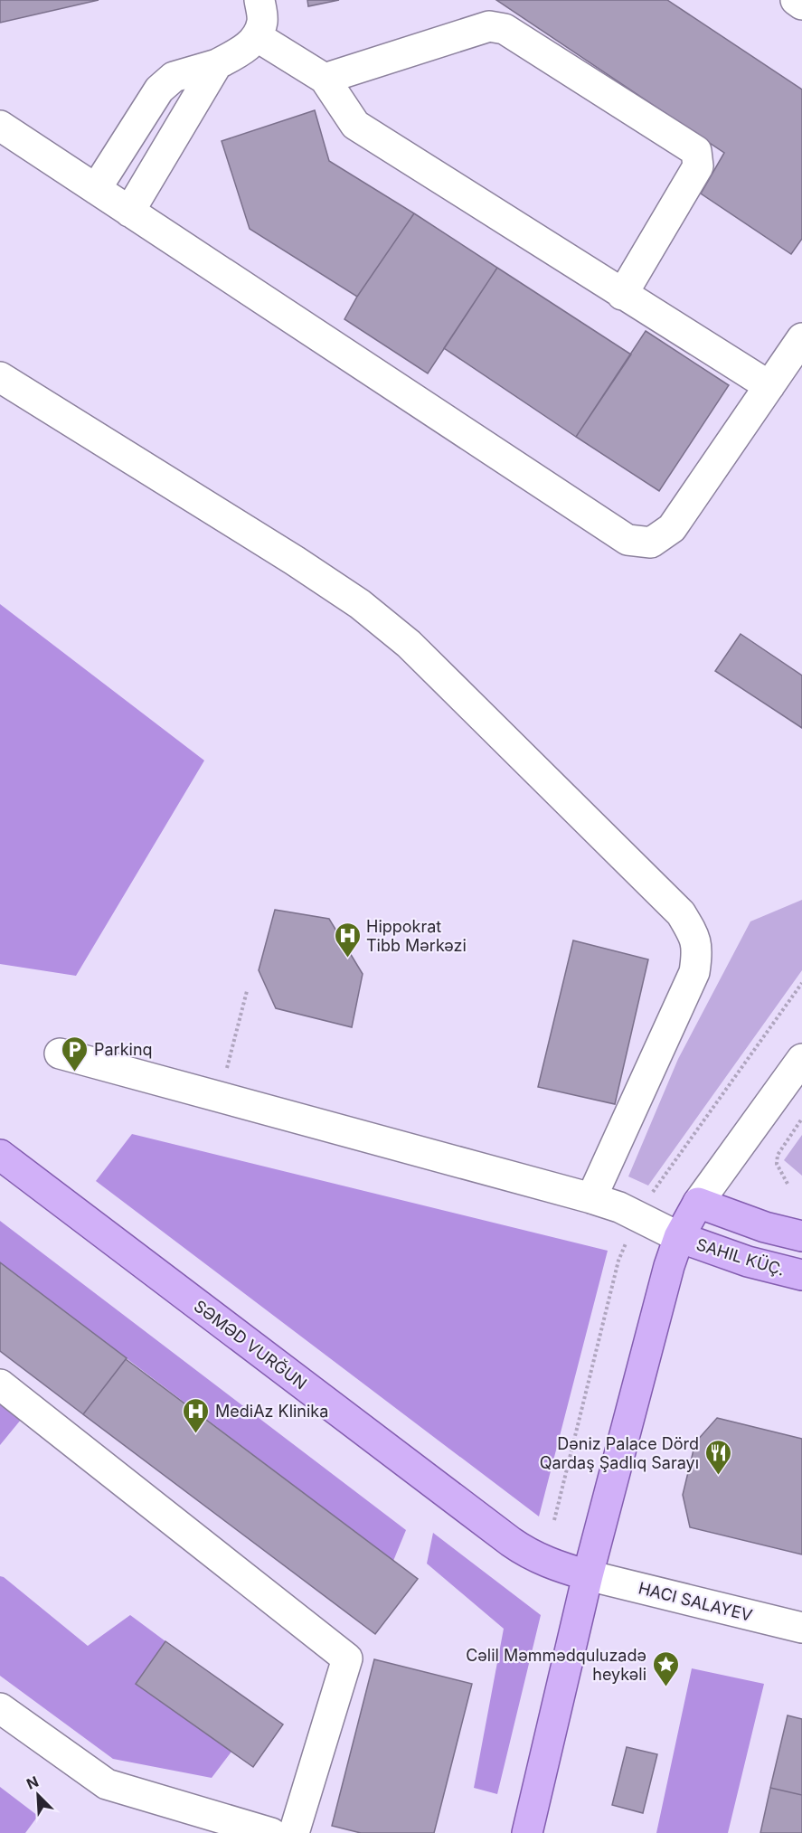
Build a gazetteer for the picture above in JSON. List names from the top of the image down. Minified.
{"streets":{"main road":["SAHIL KÜÇ.","SƏMƏD VURĞUN"]},"places":{"hospital":["Hippokrat Tibb Mərkəzi","MediAz Klinika"],"parking":["Parkinq"],"restaurant":["Dəniz Palace Dörd Qardaş Şadlıq Sarayı"],"place":["Cəlil Məmmədquluzadə heykəli"]},"north":"top left"}
